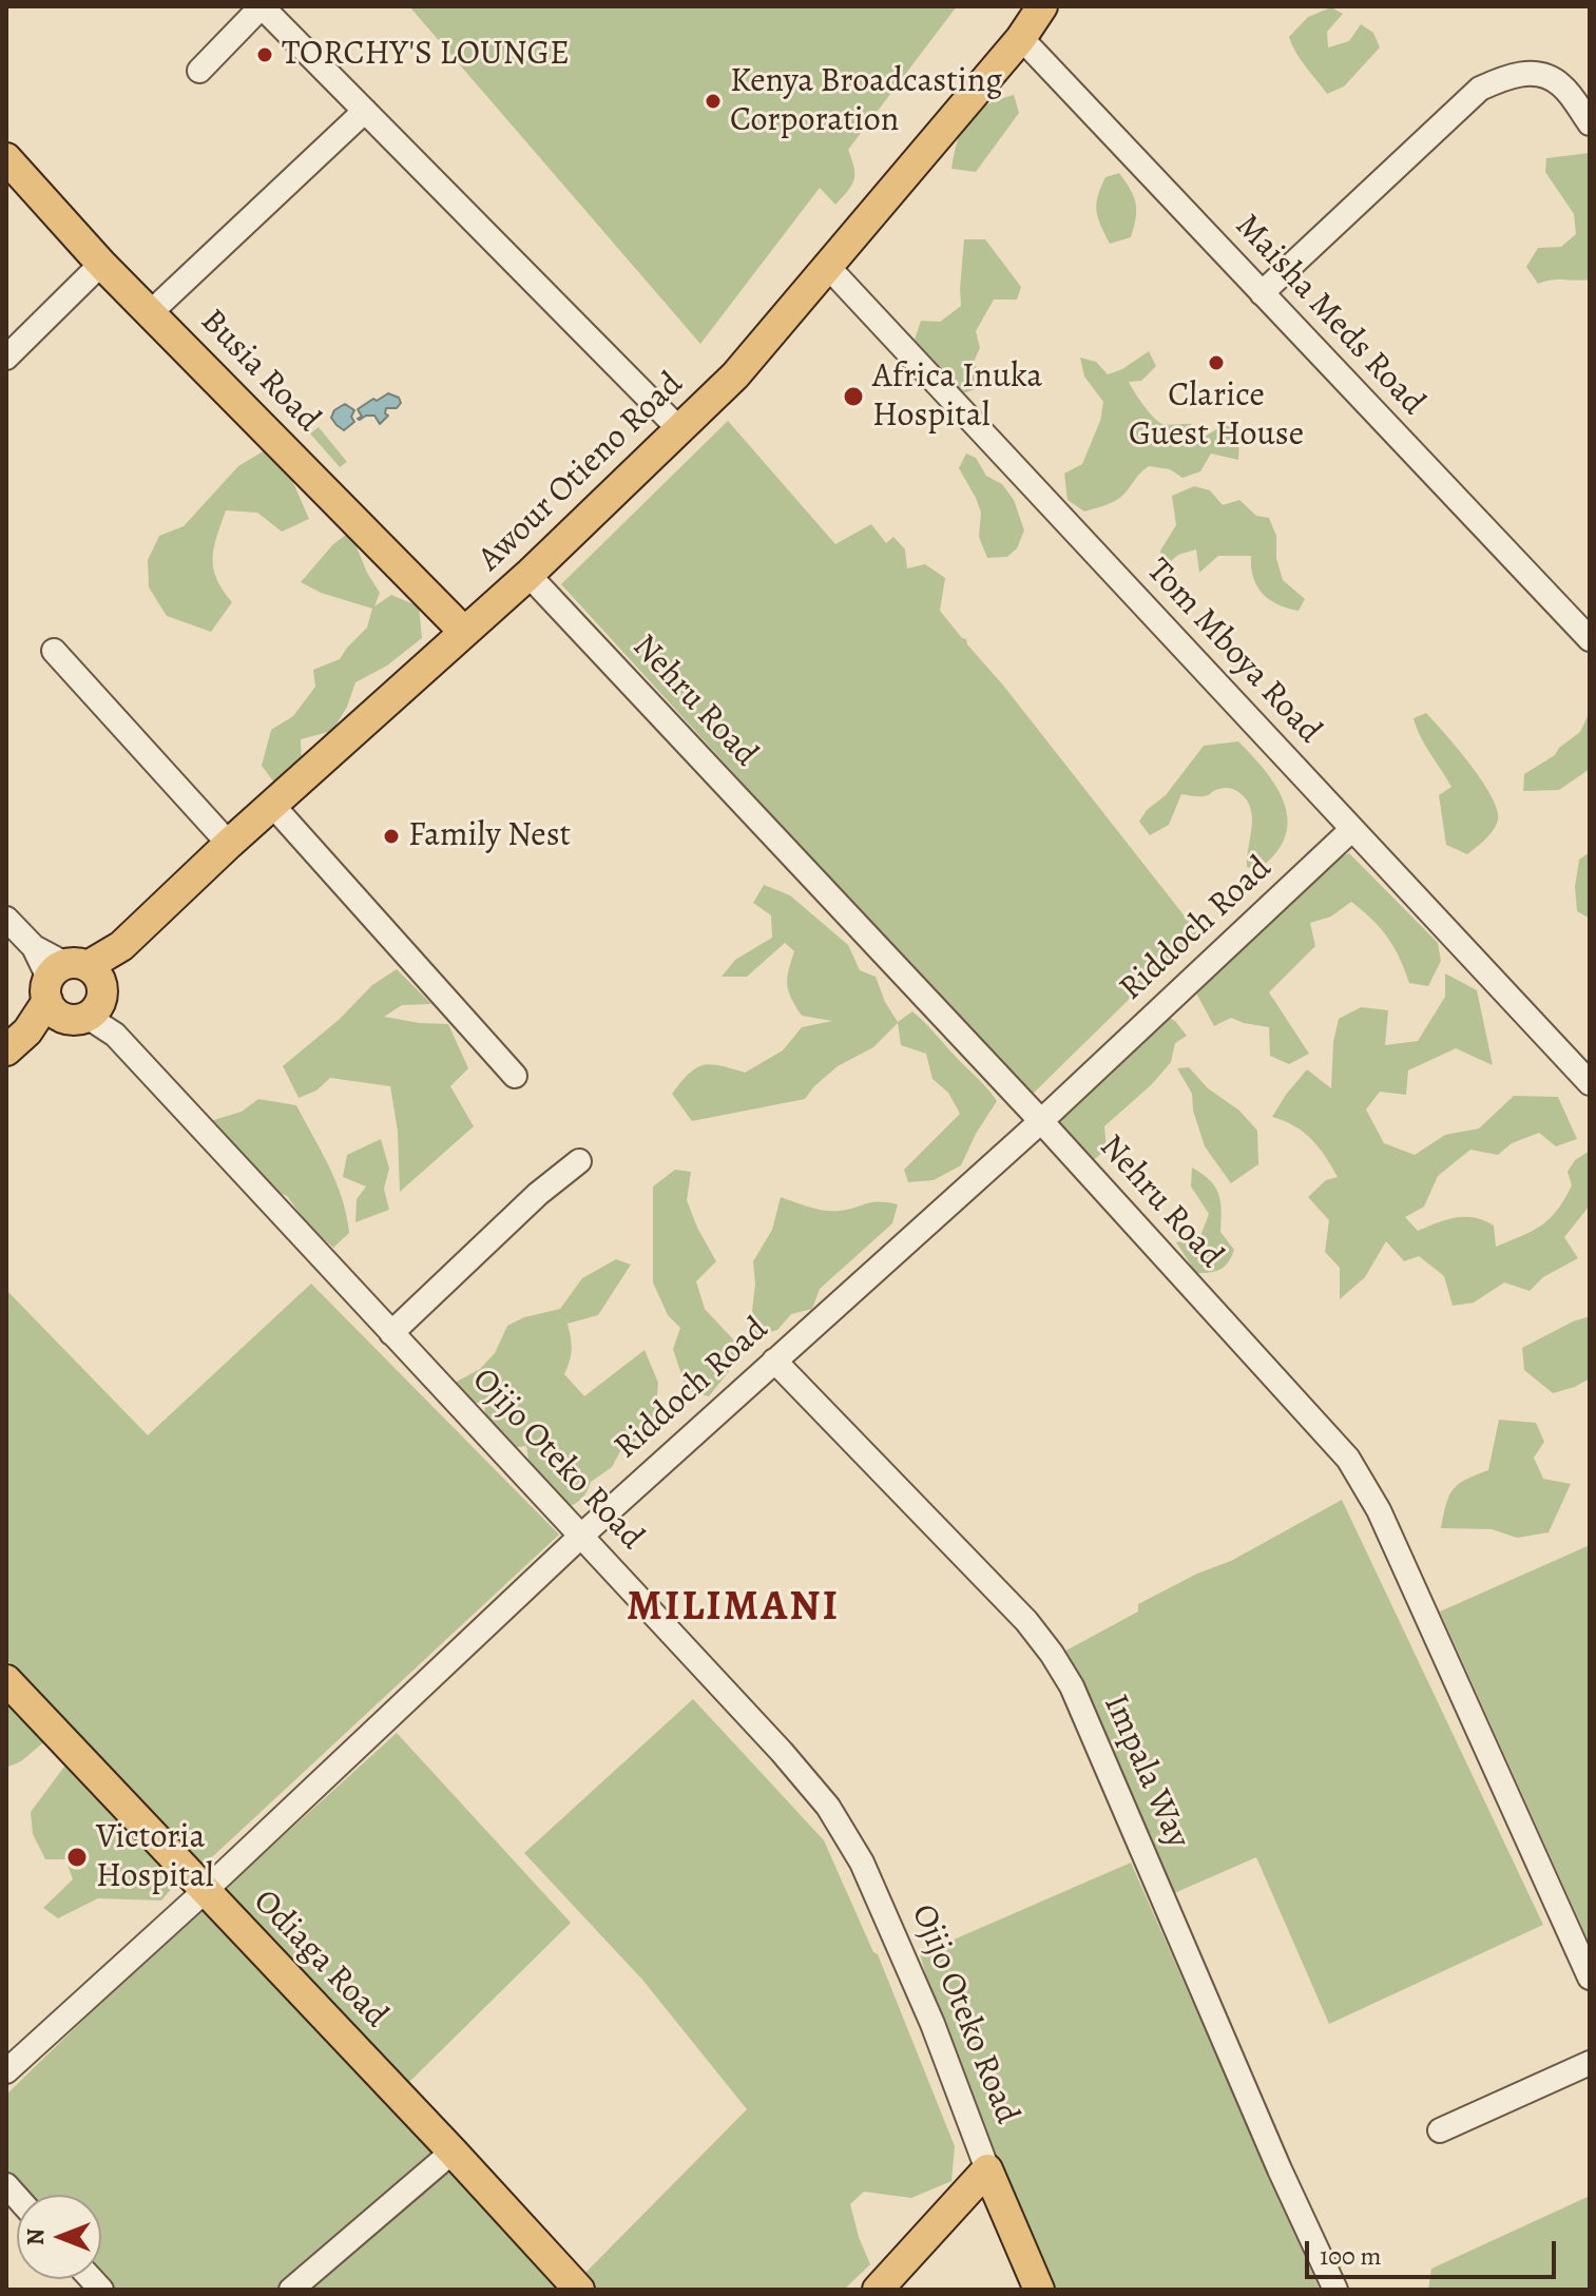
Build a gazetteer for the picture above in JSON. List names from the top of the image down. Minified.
{"streets":{"main road":["Busia Road","Awour Otieno Road","Ojijo Oteko Road","Odiaga Road"],"street":["Maisha Meds Road","Tom Mboya Road","Nehru Road","Riddoch Road","Impala Way"]},"crossings":[["Maisha Meds Road","Awour Otieno Road"],["Busia Road","Awour Otieno Road"],["Awour Otieno Road","Tom Mboya Road"],["Awour Otieno Road","Nehru Road"],["Awour Otieno Road","Ojijo Oteko Road"],["Tom Mboya Road","Riddoch Road"],["Nehru Road","Riddoch Road"],["Riddoch Road","Ojijo Oteko Road"],["Riddoch Road","Impala Way"],["Riddoch Road","Odiaga Road"]],"districts":["MILIMANI"],"places":["TORCHY'S LOUNGE","Kenya Broadcasting Corporation","Clarice Guest House","Africa Inuka Hospital","Family Nest","Victoria Hospital"],"scale_bar":"100 m","north":"left"}
